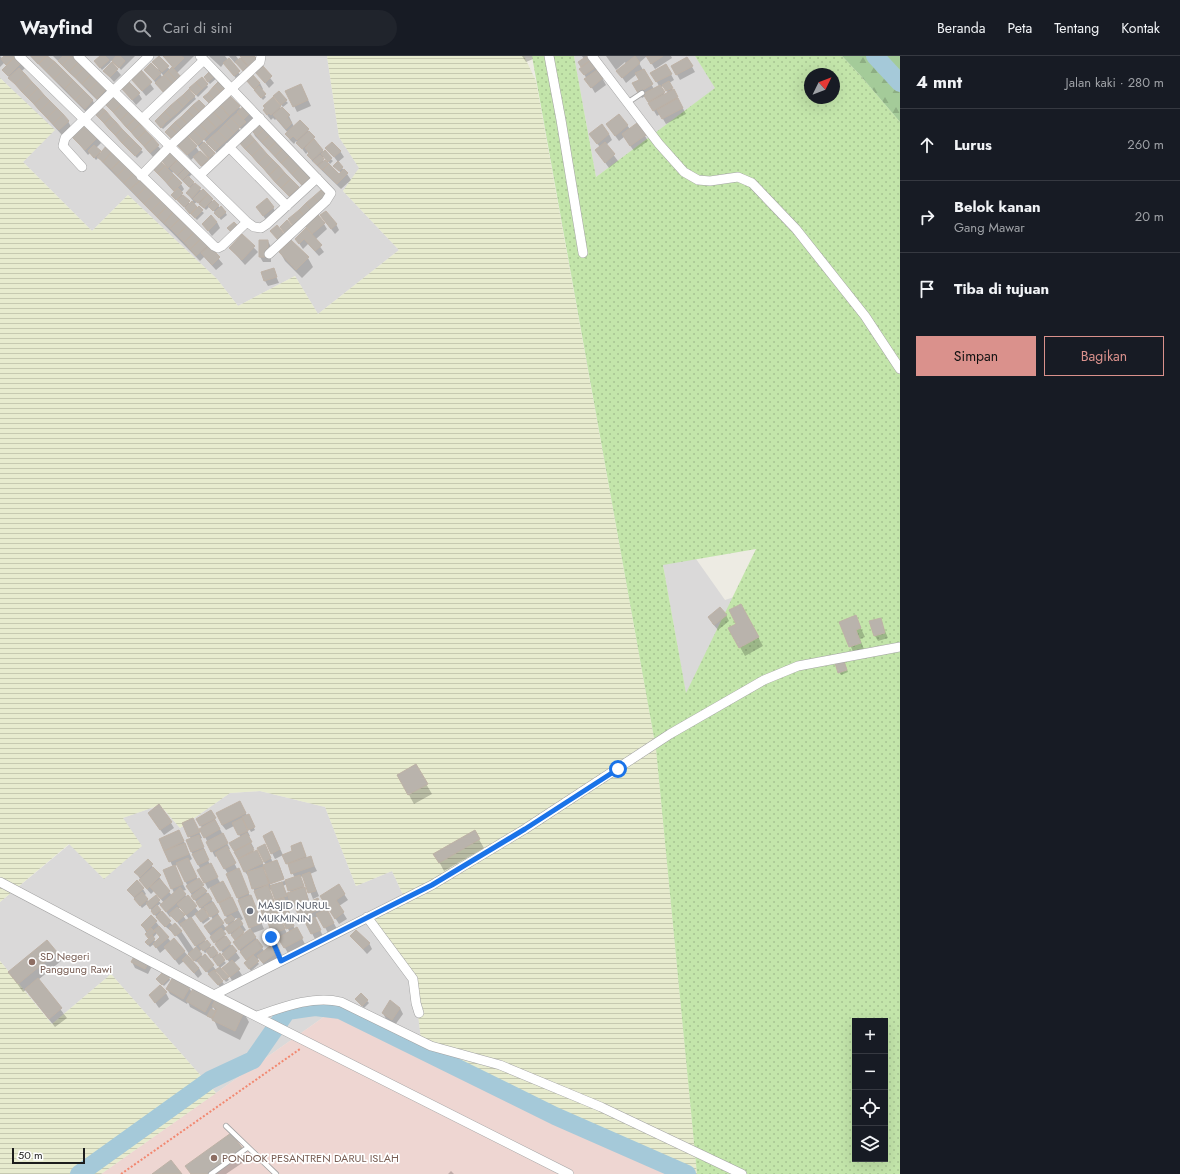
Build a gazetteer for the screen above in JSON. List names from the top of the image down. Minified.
{"places":["MASJID NURUL MUKMININ","SD Negeri Panggung Rawi","PONDOK PESANTREN DARUL ISLAH"],"scale_bar":"50 m","north":"top right","page":{"header":"Wayfind","search":"Cari di sini","nav":["Beranda","Peta","Tentang","Kontak"],"heading":["4 mnt","Jalan kaki · 280 m"],"list":[["Lurus","260 m"],["Belok kanan","Gang Mawar","20 m"],"Tiba di tujuan"],"buttons":["Simpan","Bagikan"],"map_buttons":["+","−"],"scale":"50 m"}}
